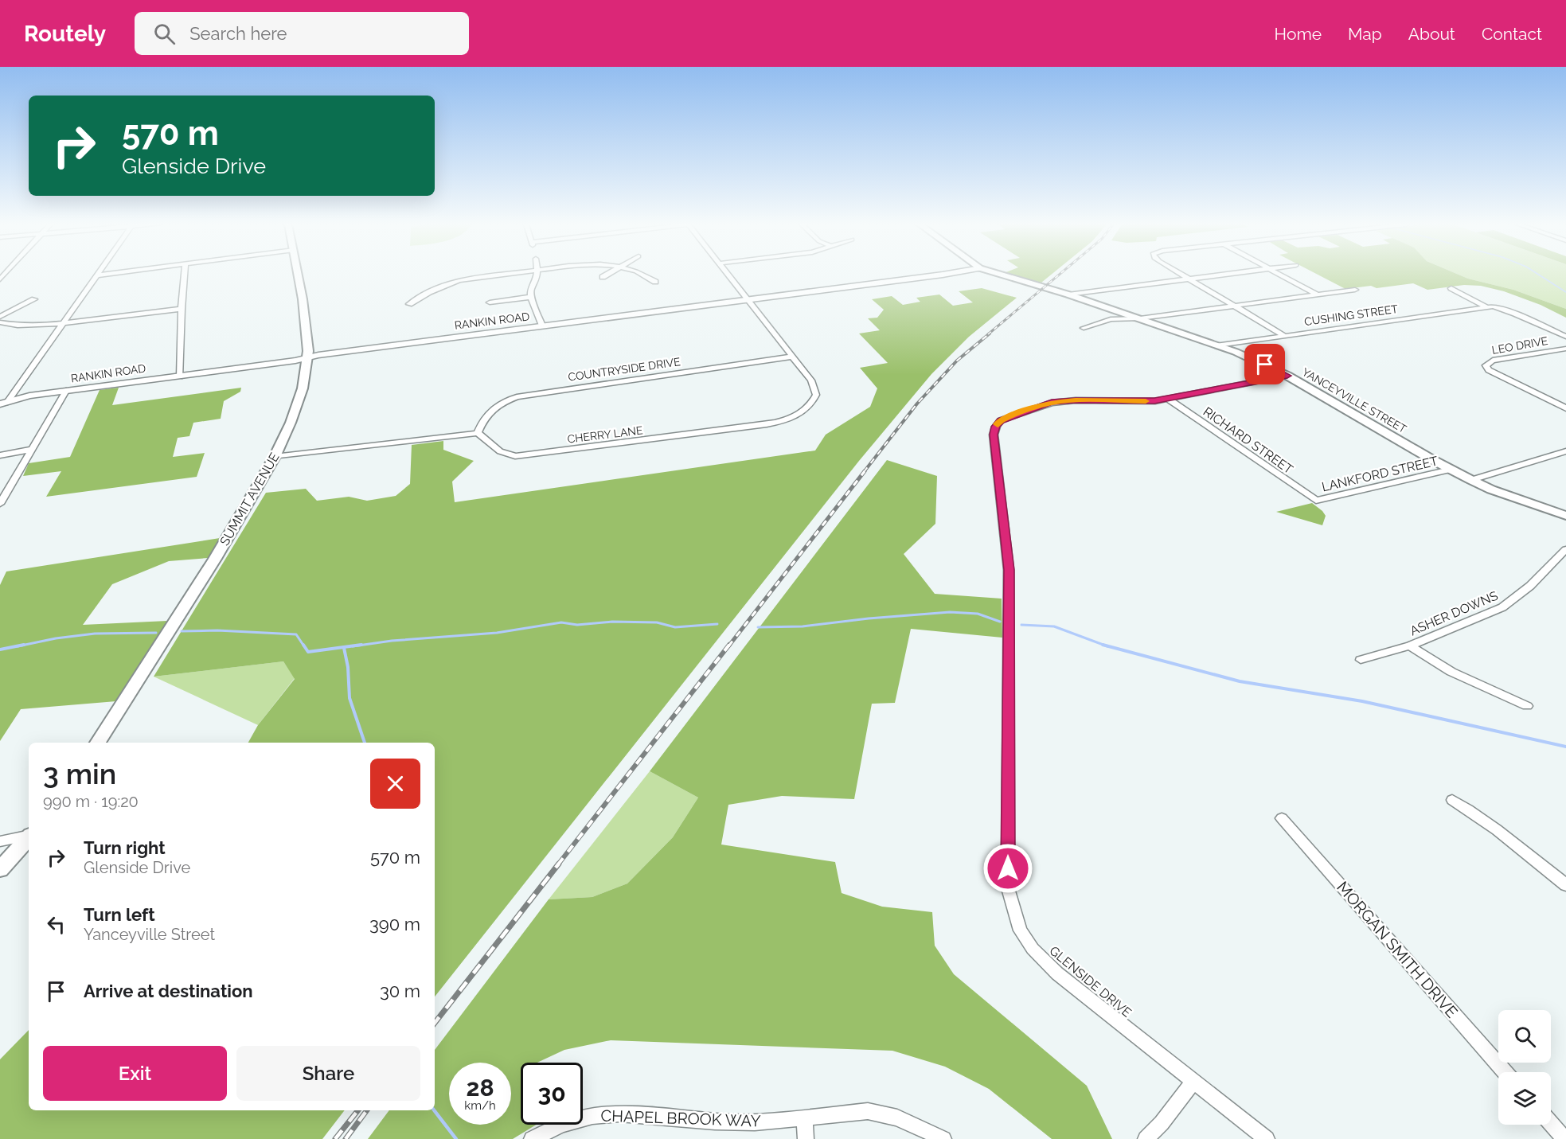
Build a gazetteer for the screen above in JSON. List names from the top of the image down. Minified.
{"streets":{"main road":["YANCEYVILLE STREET","SUMMIT AVENUE"],"street":["CUSHING STREET","RANKIN ROAD","LEO DRIVE","COUNTRYSIDE DRIVE","CHERRY LANE","RICHARD STREET","LANKFORD STREET","ASHER DOWNS","MORGAN SMITH DRIVE","GLENSIDE DRIVE","CHAPEL BROOK WAY"]},"crossings":[["CUSHING STREET","YANCEYVILLE STREET"],["RANKIN ROAD","CHERRY LANE"],["RANKIN ROAD","SUMMIT AVENUE"],["COUNTRYSIDE DRIVE","CHERRY LANE"],["YANCEYVILLE STREET","LANKFORD STREET"],["YANCEYVILLE STREET","GLENSIDE DRIVE"],["RICHARD STREET","LANKFORD STREET"],["RICHARD STREET","GLENSIDE DRIVE"]],"page":{"header":"Routely","search":"Search here","nav":["Home","Map","About","Contact"],"turn":["570 m","Glenside Drive"],"heading":["3 min","990 m · 19:20"],"list":[{"name":"Turn right","note":"Glenside Drive","value":"570 m"},{"name":"Turn left","note":"Yanceyville Street","value":"390 m"},{"name":"Arrive at destination","value":"30 m"}],"buttons":["Exit","Share"],"speed":"28 km/h","limit":"30"}}
